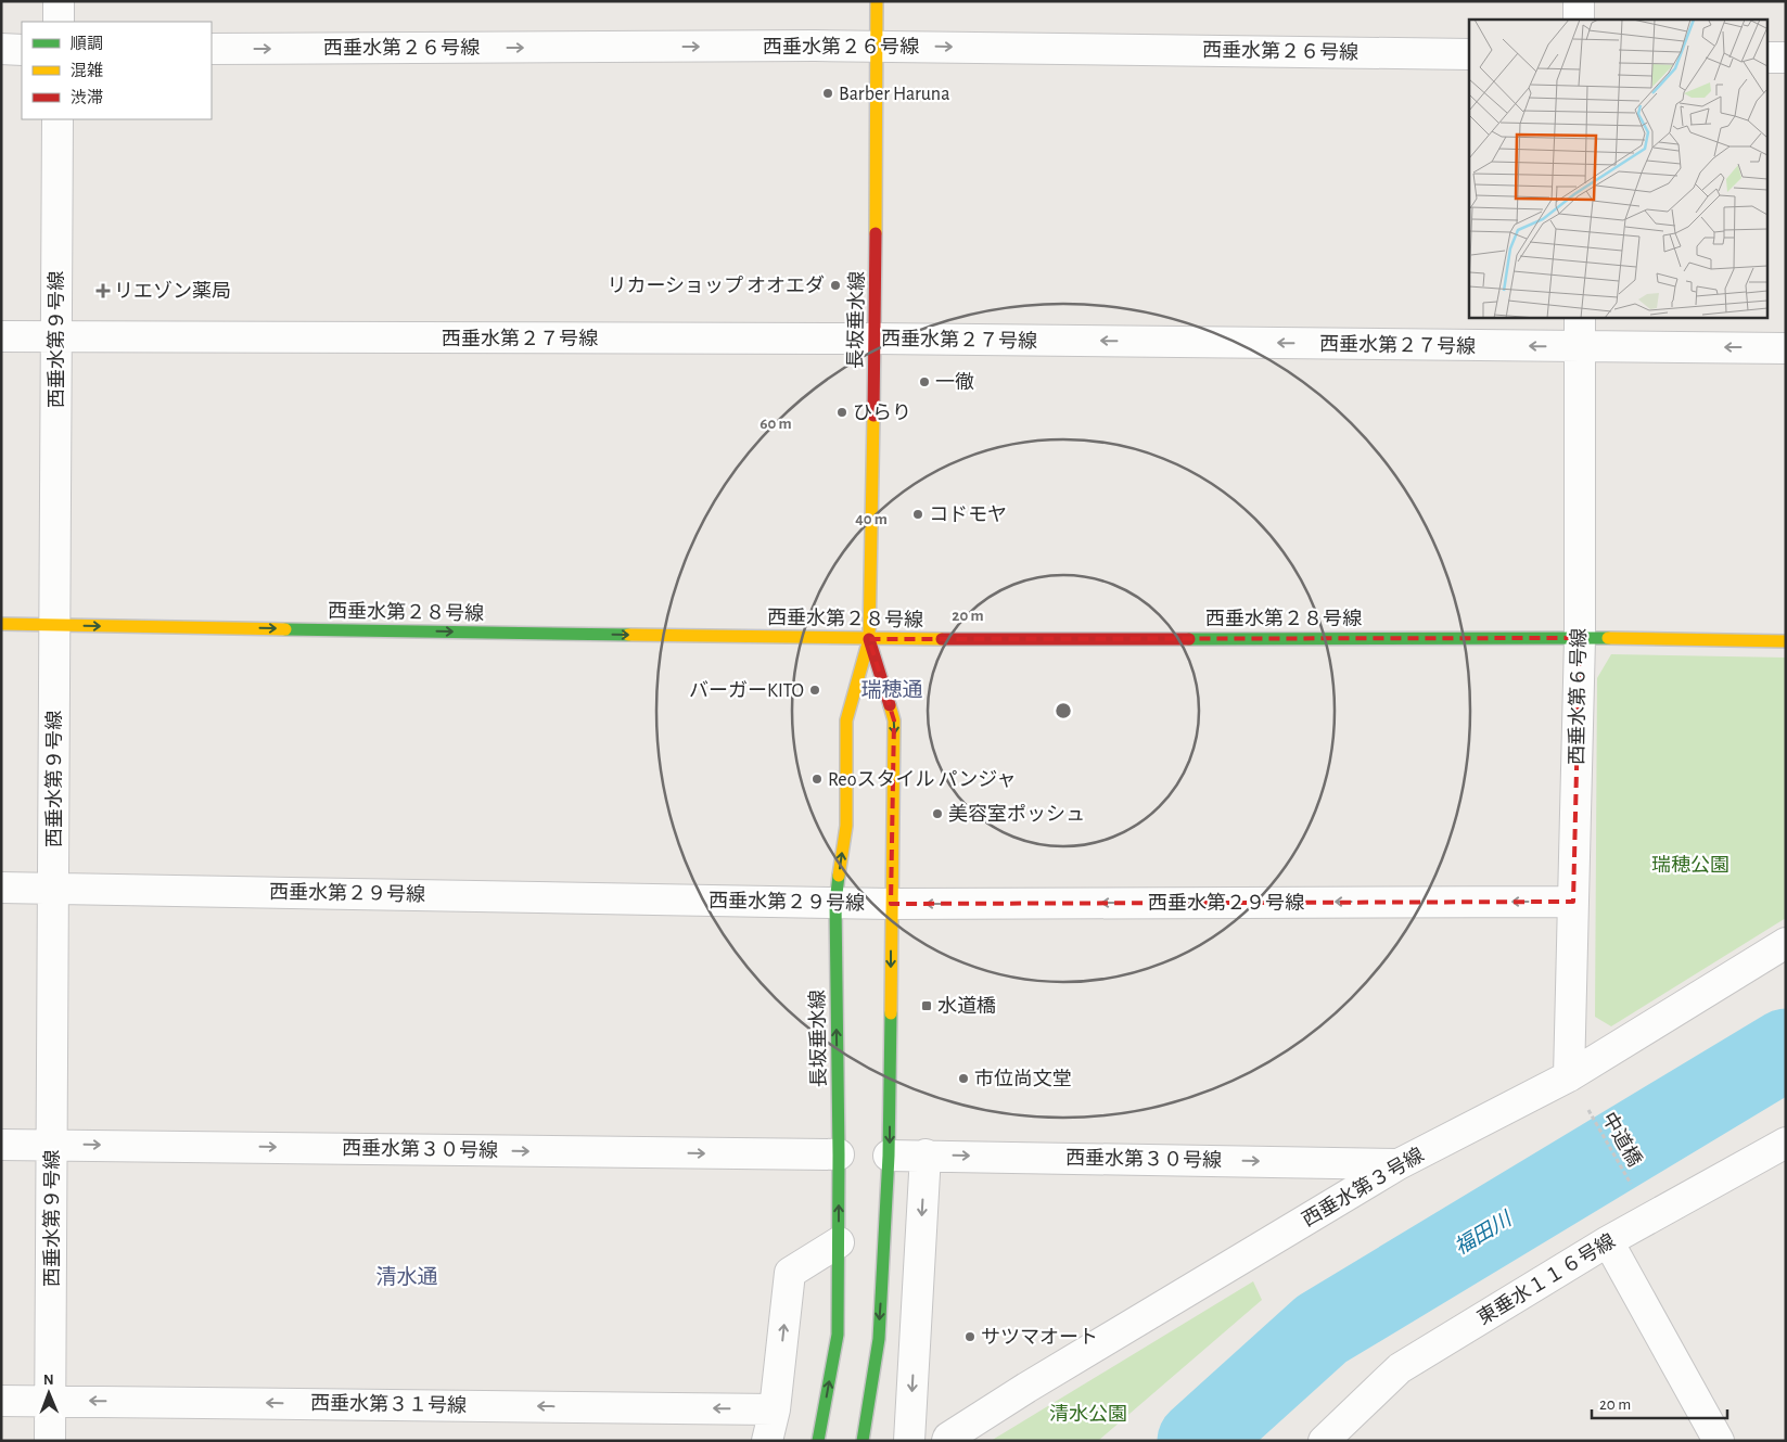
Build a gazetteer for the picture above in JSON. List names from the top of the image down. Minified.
{"streets":{"main road":["長坂垂水線","西垂水第２８号線"],"street":["西垂水第２６号線","西垂水第２７号線","西垂水第９号線","西垂水第６号線","西垂水第２９号線","西垂水第３０号線","西垂水第３号線","東垂水１１６号線","西垂水第３１号線"],"path":["中道橋"]},"crossings":[["西垂水第２６号線","長坂垂水線"],["長坂垂水線","西垂水第２７号線"],["長坂垂水線","西垂水第２８号線"],["長坂垂水線","西垂水第２９号線"],["長坂垂水線","西垂水第３０号線"],["西垂水第２７号線","西垂水第９号線"],["西垂水第２７号線","西垂水第６号線"],["西垂水第９号線","西垂水第２８号線"],["西垂水第９号線","西垂水第２９号線"],["西垂水第９号線","西垂水第３０号線"],["西垂水第９号線","西垂水第３１号線"],["西垂水第２８号線","西垂水第６号線"],["西垂水第６号線","西垂水第２９号線"],["西垂水第６号線","中道橋"],["西垂水第６号線","西垂水第３号線"],["中道橋","西垂水第３号線"],["中道橋","東垂水１１６号線"],["西垂水第３０号線","西垂水第３号線"]],"one_way":["西垂水第２６号線","西垂水第２７号線","西垂水第２８号線","西垂水第２９号線","西垂水第３０号線","西垂水第３１号線"],"districts":["瑞穂通","清水通"],"water":["福田川"],"parks":["瑞穂公園","清水公園"],"places":{"other":["Barber Haruna","リカーショップ オオエダ","一徹","ひらり","コドモヤ","バーガーKITO","Reoスタイル パンジャ","美容室ポッシュ","市位尚文堂","サツマオート"],"health":["リエゾン薬局"],"transit":["水道橋"]},"legend":["順調","混雑","渋滞"],"scale_bar":"20 m","north":"top","rings":["60 m","40 m","20 m"]}
